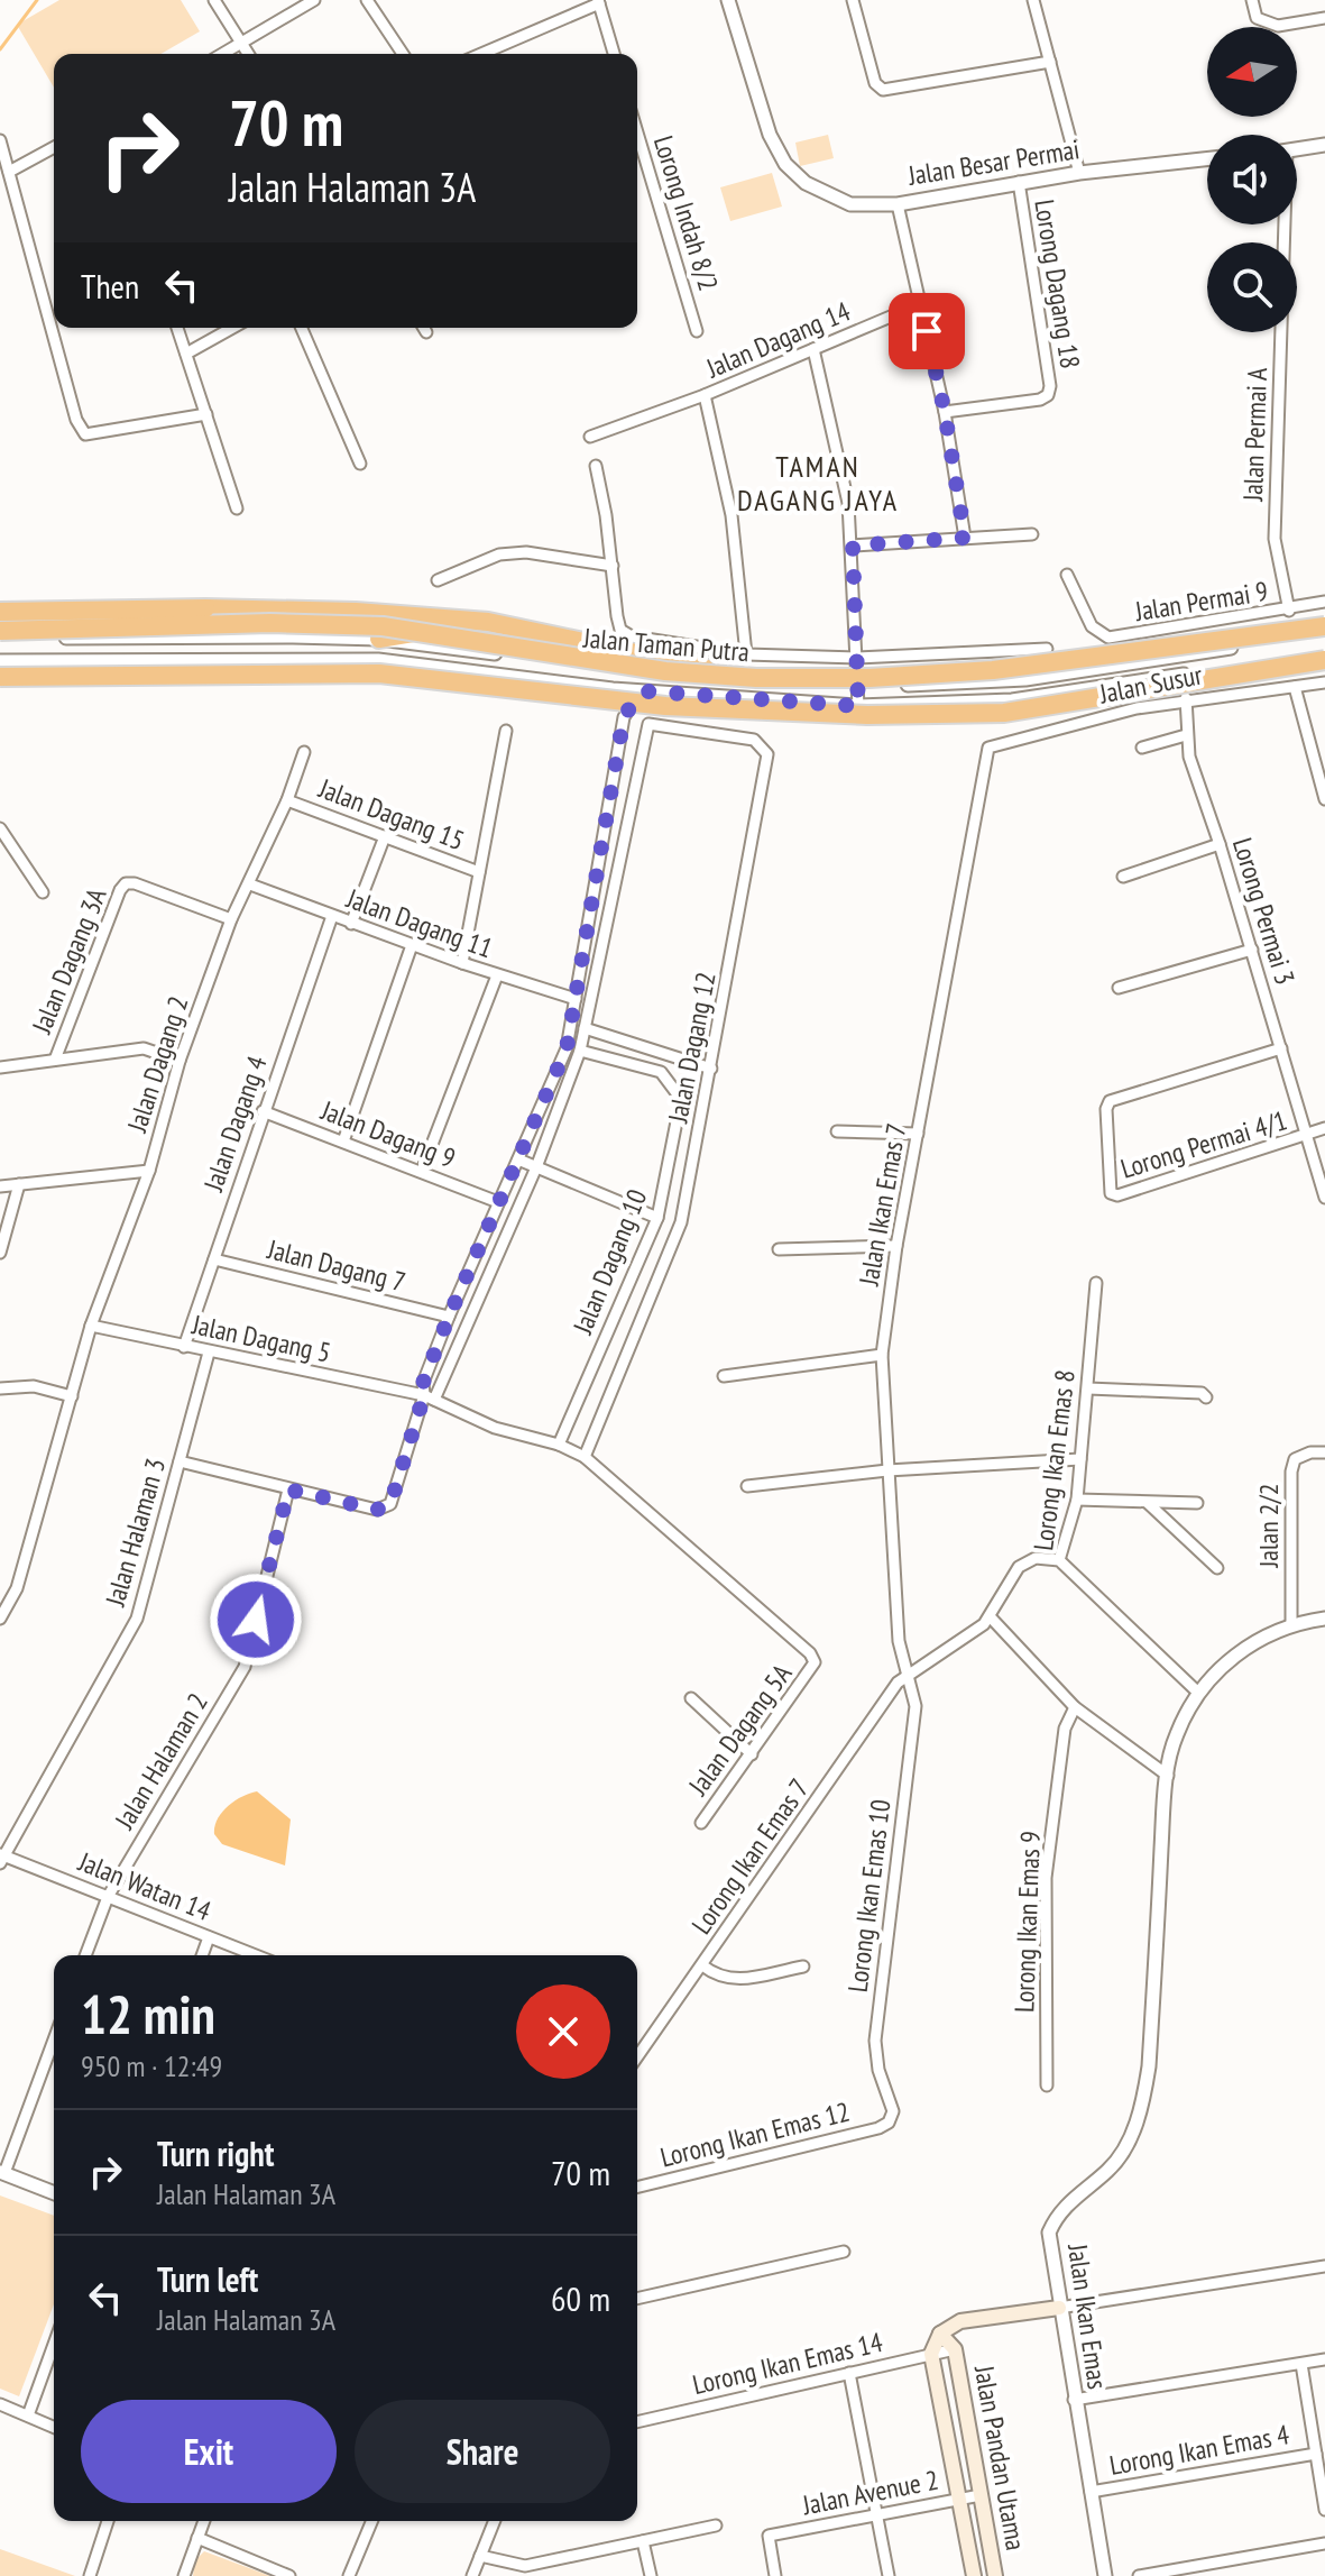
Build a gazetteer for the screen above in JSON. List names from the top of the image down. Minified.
{"streets":{"main road":["Jalan Pandan Utama"],"street":["Jalan Besar Permai","Lorong Indah 8/2","Lorong Dagang 18","Jalan Dagang 14","Jalan Permai A","Jalan Permai 9","Jalan Taman Putra","Jalan Susur","Jalan Dagang 15","Lorong Permai 3","Jalan Dagang 11","Jalan Dagang 3A","Jalan Dagang 12","Jalan Dagang 2","Jalan Dagang 4","Jalan Dagang 9","Lorong Permai 4/1","Jalan Ikan Emas 7","Jalan Dagang 10","Jalan Dagang 7","Jalan Dagang 5","Lorong Ikan Emas 8","Jalan 2/2","Jalan Halaman 3","Jalan Dagang 5A","Jalan Halaman 2","Lorong Ikan Emas 7","Jalan Watan 14","Lorong Ikan Emas 10","Lorong Ikan Emas 9","Lorong Ikan Emas 12","Jalan Ikan Emas","Lorong Ikan Emas 14","Lorong Ikan Emas 4","Jalan Avenue 2"]},"crossings":[["Jalan Besar Permai","Lorong Dagang 18"],["Jalan Permai A","Jalan Permai 9"],["Jalan Susur","Lorong Permai 3"],["Jalan Susur","Jalan Ikan Emas 7"],["Jalan Dagang 15","Jalan Dagang 2"],["Lorong Permai 3","Lorong Permai 4/1"],["Jalan Dagang 11","Jalan Dagang 2"],["Jalan Dagang 11","Jalan Dagang 4"],["Jalan Dagang 3A","Jalan Dagang 2"],["Jalan Dagang 12","Jalan Dagang 5A"],["Jalan Dagang 2","Jalan Dagang 5"],["Jalan Dagang 4","Jalan Dagang 9"],["Jalan Dagang 4","Jalan Dagang 7"],["Jalan Dagang 4","Jalan Dagang 5"],["Jalan Ikan Emas 7","Lorong Ikan Emas 7"],["Jalan Ikan Emas 7","Lorong Ikan Emas 10"],["Jalan Dagang 5","Jalan Halaman 3"],["Lorong Ikan Emas 8","Jalan Ikan Emas"],["Jalan 2/2","Jalan Ikan Emas"],["Jalan Halaman 3","Jalan Watan 14"],["Jalan Halaman 2","Jalan Watan 14"],["Lorong Ikan Emas 7","Lorong Ikan Emas 10"],["Lorong Ikan Emas 10","Lorong Ikan Emas 12"],["Jalan Ikan Emas","Lorong Ikan Emas 4"],["Lorong Ikan Emas 14","Jalan Pandan Utama"],["Jalan Pandan Utama","Jalan Avenue 2"]],"districts":["TAMAN DAGANG JAYA"],"north":"left","page":{"turn":["70 m","Jalan Halaman 3A"],"then":"Then","heading":["12 min","950 m · 12:49"],"list":[{"name":"Turn right","note":"Jalan Halaman 3A","value":"70 m"},{"name":"Turn left","note":"Jalan Halaman 3A","value":"60 m"}],"buttons":["Exit","Share"]}}
